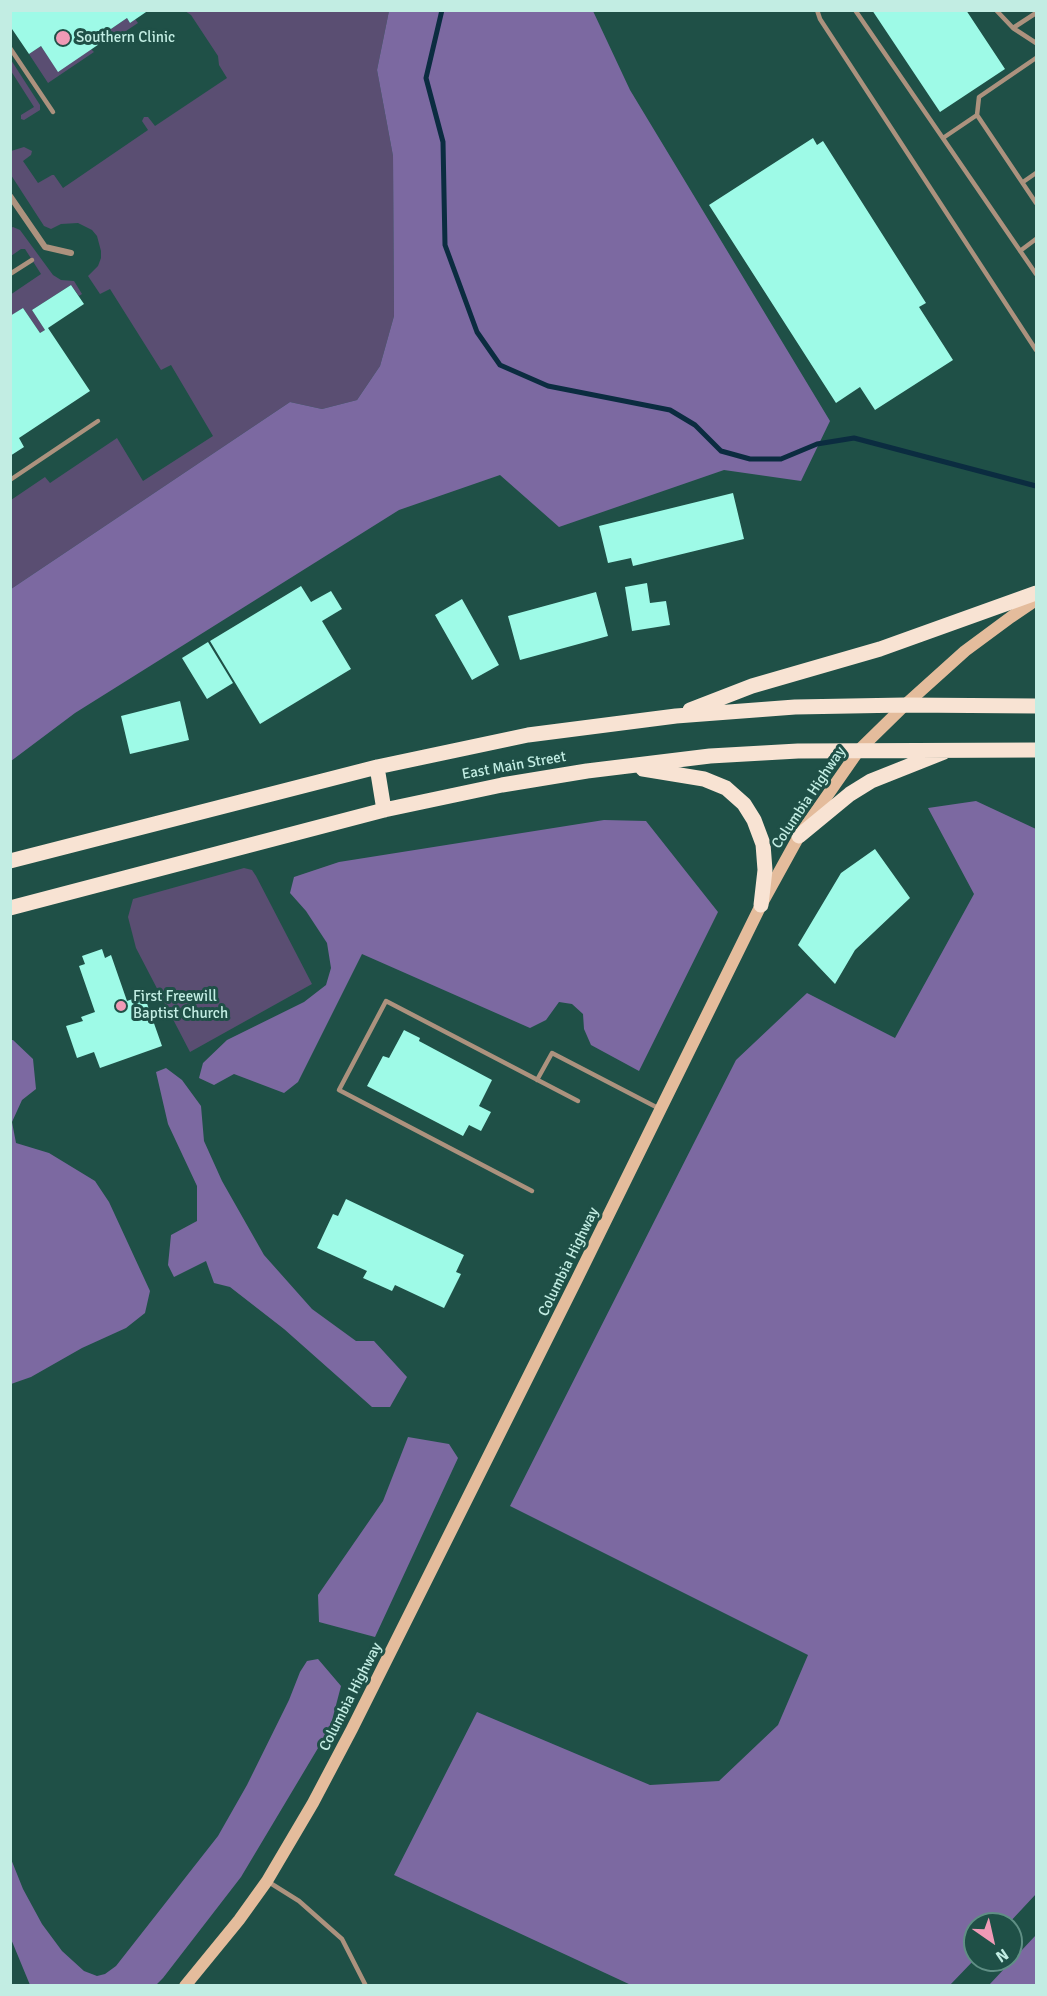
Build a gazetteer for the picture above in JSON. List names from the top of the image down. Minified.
{"streets":{"main road":["East Main Street","Columbia Highway"]},"crossings":[["East Main Street","Columbia Highway"]],"places":["Southern Clinic","First Freewill Baptist Church"],"north":"bottom right"}
